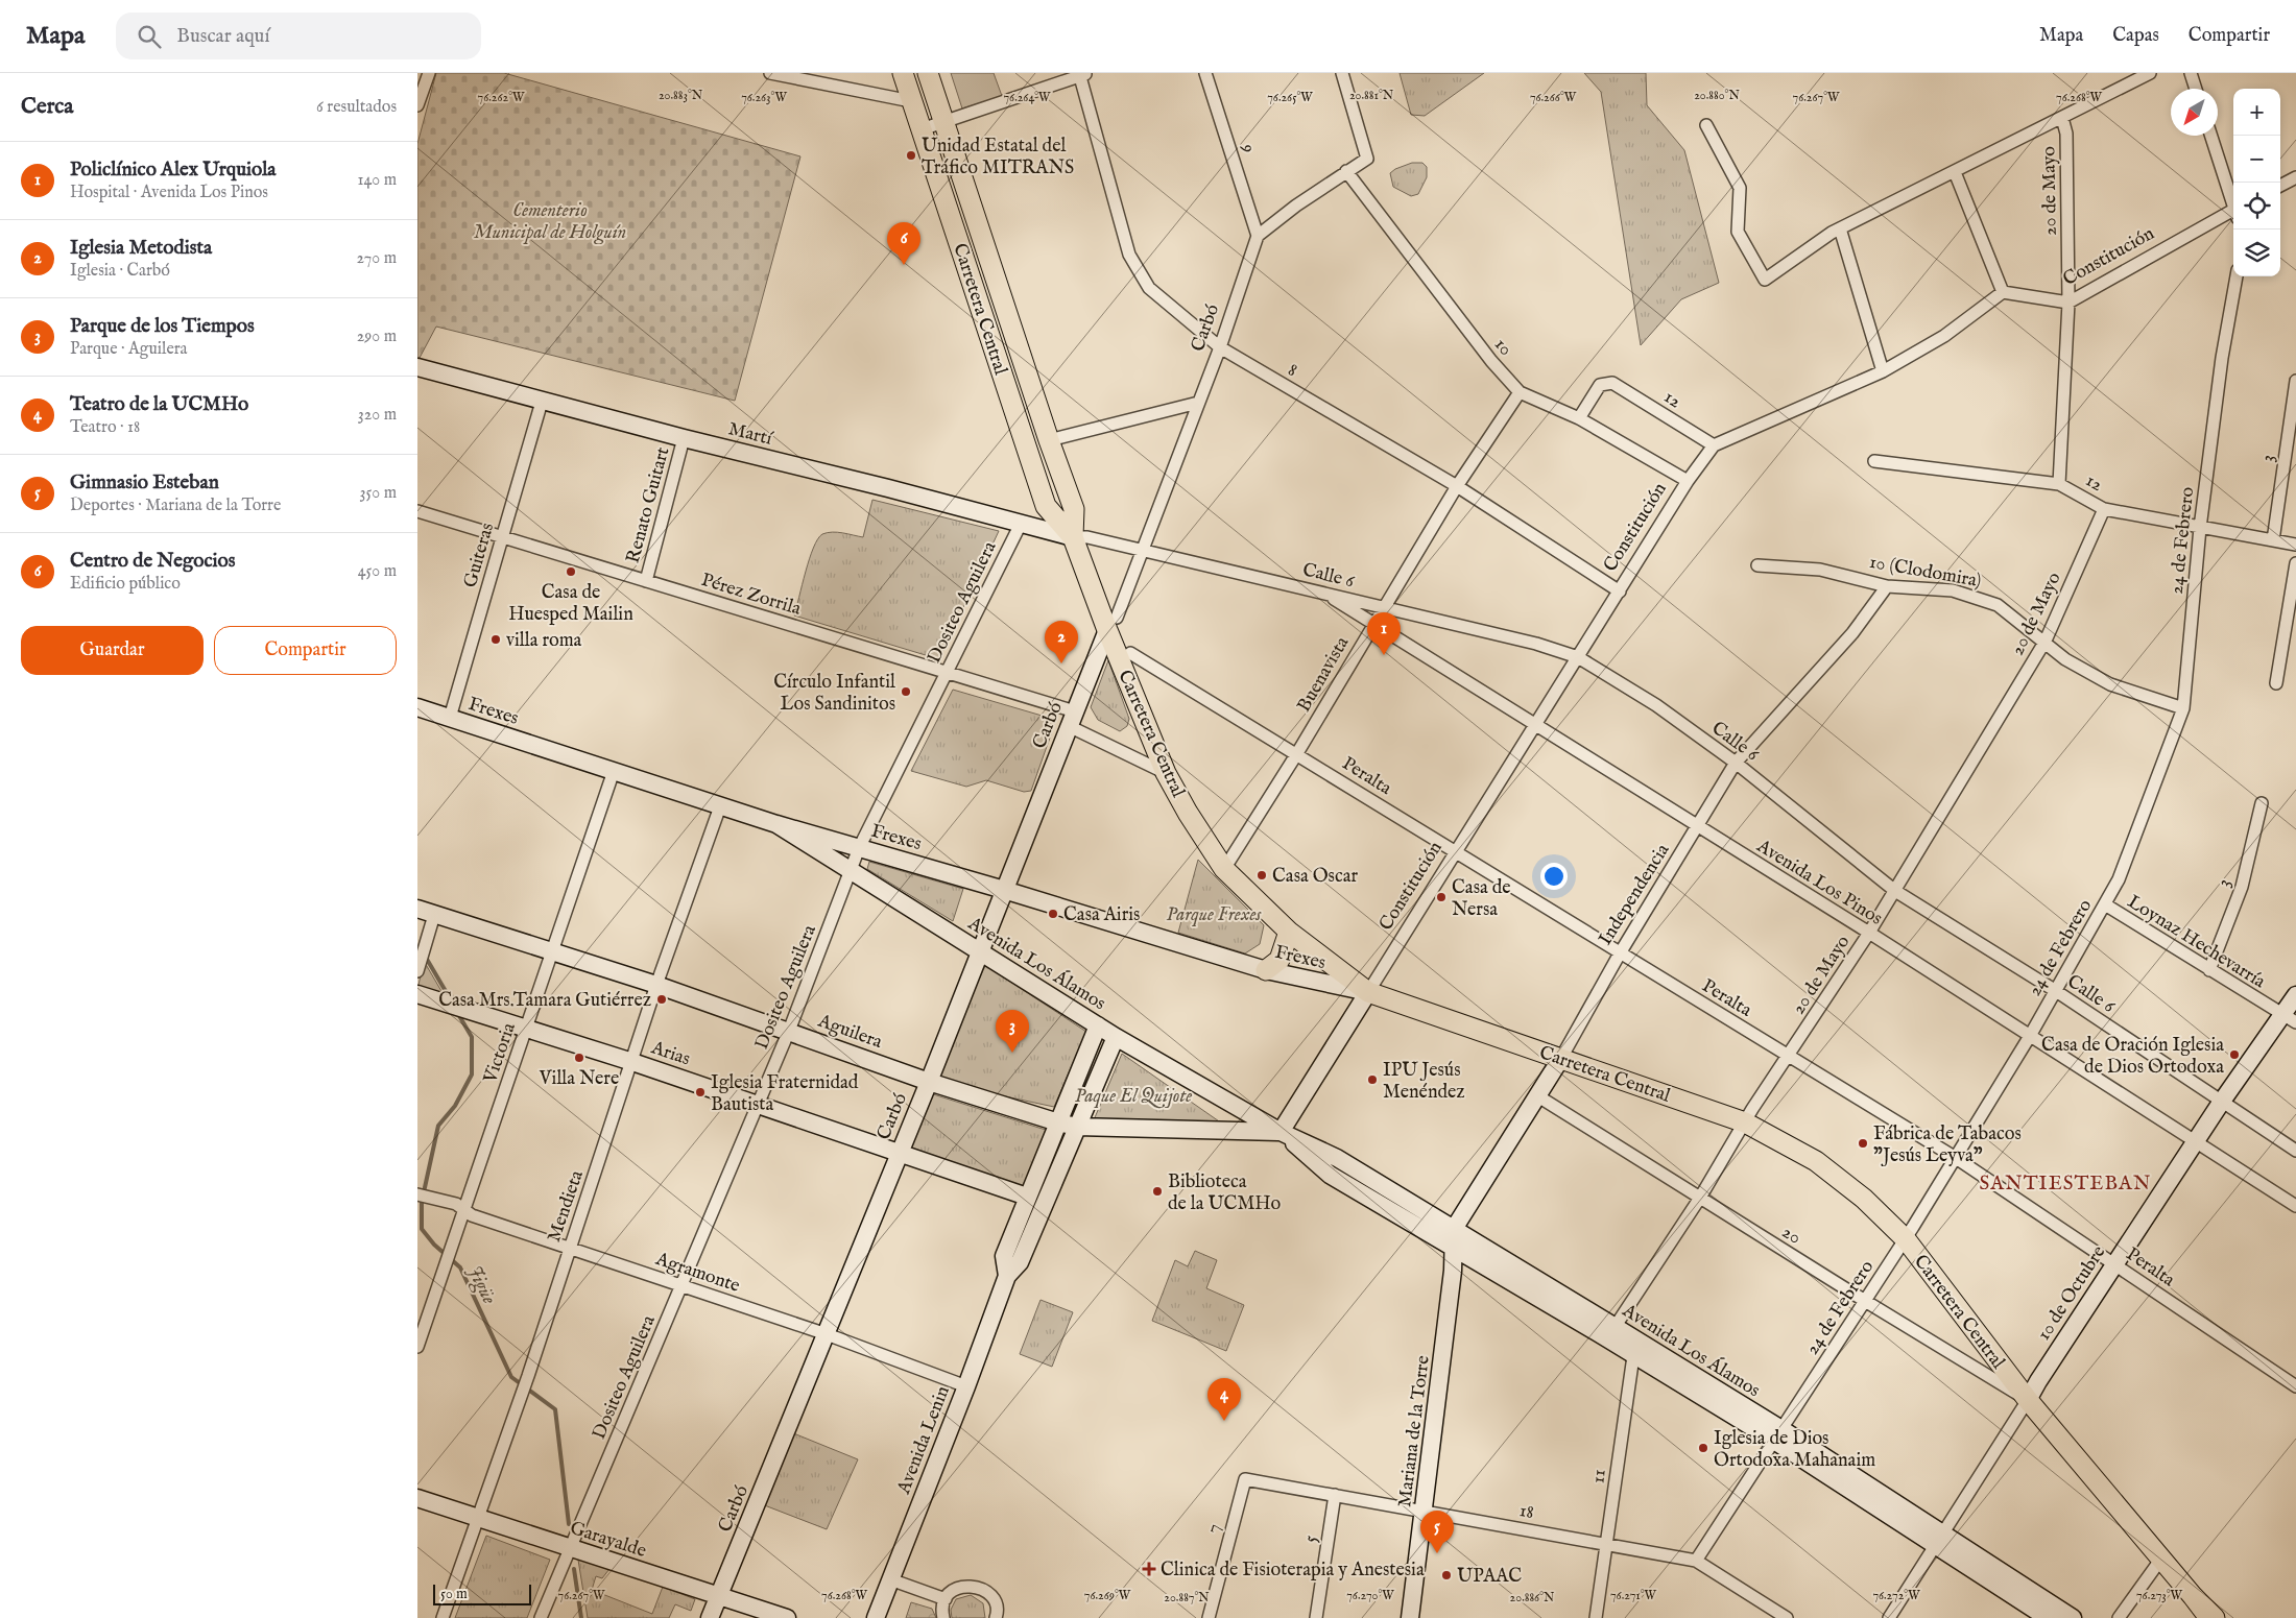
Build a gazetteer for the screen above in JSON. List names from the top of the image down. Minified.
{"streets":{"main road":["Constitución","Carretera Central","Carbó","Martí","Frexes","Independencia","Avenida Los Álamos","Aguilera","Arias","10 de Octubre","Mariana de la Torre","Avenida Lenin","Garayalde"],"street":["9","20 de Mayo","10","8","12","3","Renato Guitart","24 de Febrero","Guiteras","10 (Clodomira)","Calle 6","Pérez Zorrila","Dositeo Aguilera","Buenavista","Peralta","Avenida Los Pinos","Loynaz Hechevarría","Victoria","Mendieta","20","Agramonte","11","18","7","5"]},"crossings":[["9","Carbó"],["20 de Mayo","Constitución"],["20 de Mayo","Carretera Central"],["20 de Mayo","12"],["20 de Mayo","10 (Clodomira)"],["20 de Mayo","Calle 6"],["20 de Mayo","Peralta"],["20 de Mayo","Avenida Los Pinos"],["20 de Mayo","Avenida Los Álamos"],["20 de Mayo","20"],["Constitución","Carretera Central"],["Constitución","10"],["Constitución","8"],["Constitución","12"],["Constitución","Calle 6"],["Constitución","Frexes"],["Constitución","Peralta"],["Constitución","Avenida Los Pinos"],["Constitución","Avenida Los Álamos"],["Constitución","Aguilera"],["Carretera Central","Carbó"],["Carretera Central","Martí"],["Carretera Central","24 de Febrero"],["Carretera Central","Calle 6"],["Carretera Central","Pérez Zorrila"],["Carretera Central","Buenavista"],["Carretera Central","Frexes"],["Carretera Central","Independencia"],["Carretera Central","20"],["Carretera Central","10 de Octubre"],["Carbó","8"],["Carbó","Calle 6"],["Carbó","Pérez Zorrila"],["Carbó","Frexes"],["Carbó","Avenida Los Álamos"],["Carbó","Aguilera"],["Carbó","Arias"],["Carbó","Agramonte"],["Carbó","Garayalde"],["10","12"],["10","Buenavista"],["8","Buenavista"],["12","3"],["12","24 de Febrero"],["Martí","Renato Guitart"],["Martí","Guiteras"],["Martí","Calle 6"],["Martí","Dositeo Aguilera"],["3","Loynaz Hechevarría"],["Renato Guitart","Pérez Zorrila"],["24 de Febrero","10 (Clodomira)"],["24 de Febrero","Calle 6"],["24 de Febrero","Peralta"],["24 de Febrero","Avenida Los Pinos"],["24 de Febrero","Loynaz Hechevarría"],["24 de Febrero","Avenida Los Álamos"],["24 de Febrero","20"],["24 de Febrero","18"],["Guiteras","Pérez Zorrila"],["Guiteras","Frexes"],["10 (Clodomira)","Independencia"],["Calle 6","Buenavista"],["Calle 6","Avenida Los Pinos"],["Calle 6","Independencia"],["Calle 6","10 de Octubre"],["Pérez Zorrila","Dositeo Aguilera"],["Dositeo Aguilera","Frexes"],["Dositeo Aguilera","Avenida Los Álamos"],["Dositeo Aguilera","Aguilera"],["Dositeo Aguilera","Arias"],["Dositeo Aguilera","Agramonte"],["Dositeo Aguilera","Garayalde"],["Buenavista","Peralta"],["Buenavista","Avenida Los Pinos"],["Frexes","Avenida Los Álamos"],["Frexes","Victoria"],["Frexes","Mendieta"],["Peralta","Independencia"],["Peralta","10 de Octubre"],["Avenida Los Pinos","Independencia"],["Avenida Los Pinos","10 de Octubre"],["Independencia","Avenida Los Álamos"],["Independencia","20"],["Loynaz Hechevarría","10 de Octubre"],["Avenida Los Álamos","Aguilera"],["Avenida Los Álamos","10 de Octubre"],["Avenida Los Álamos","Mariana de la Torre"],["Avenida Los Álamos","Avenida Lenin"],["Avenida Los Álamos","11"],["Aguilera","Victoria"],["Aguilera","Mendieta"],["Aguilera","Avenida Lenin"],["Victoria","Arias"],["Victoria","Agramonte"],["Arias","Mendieta"],["Arias","Avenida Lenin"],["Mendieta","Agramonte"],["Mendieta","Garayalde"],["20","10 de Octubre"],["Agramonte","Avenida Lenin"],["Mariana de la Torre","18"],["11","18"],["18","7"],["18","5"]],"districts":["SANTIESTEBAN"],"water":["Jigüe"],"parks":["Cementerio Municipal de Holguín","Parque Frexes","Paque El Quijote"],"places":{"other":["Unidad Estatal del Tráfico MITRANS","Casa de Huesped Mailin","villa roma","Círculo Infantil Los Sandinitos","Casa Oscar","Casa de Nersa","Casa Airis","Casa Mrs.Tamara Gutiérrez","Casa de Oración Iglesia de Dios Ortodoxa","Villa Nere","IPU Jesús Menéndez","Iglesia Fraternidad Bautista","Fábrica de Tabacos \"Jesús Leyva\"","Biblioteca de la UCMHo","Iglesia de Dios Ortodoxa Mahanaim","UPAAC"],"health":["Clinica de Fisioterapia y Anestesia"]},"scale_bar":"50 m","north":"bottom left","page":{"header":"Mapa","search":"Buscar aquí","nav":["Mapa","Capas","Compartir"],"heading":["Cerca","6 resultados"],"map_buttons":["+","−"],"list":[{"mark":"1","name":"Policlínico Alex Urquiola","note":"Hospital · Avenida Los Pinos","value":"140 m"},{"mark":"2","name":"Iglesia Metodista","note":"Iglesia · Carbó","value":"270 m"},{"mark":"3","name":"Parque de los Tiempos","note":"Parque · Aguilera","value":"290 m"},{"mark":"4","name":"Teatro de la UCMHo","note":"Teatro · 18","value":"320 m"},{"mark":"5","name":"Gimnasio Esteban","note":"Deportes · Mariana de la Torre","value":"350 m"},{"mark":"6","name":"Centro de Negocios","note":"Edificio público","value":"450 m"}],"pins":["6","1","2","3","4","5"],"buttons":["Guardar","Compartir"],"scale":"50 m"},"coordinates":["20.883°N","20.881°N","20.880°N","76.262°W","76.263°W","76.264°W","76.265°W","76.266°W","76.267°W","76.268°W","76.269°W","76.270°W","76.271°W","76.272°W","76.273°W","20.887°N","20.886°N"]}
